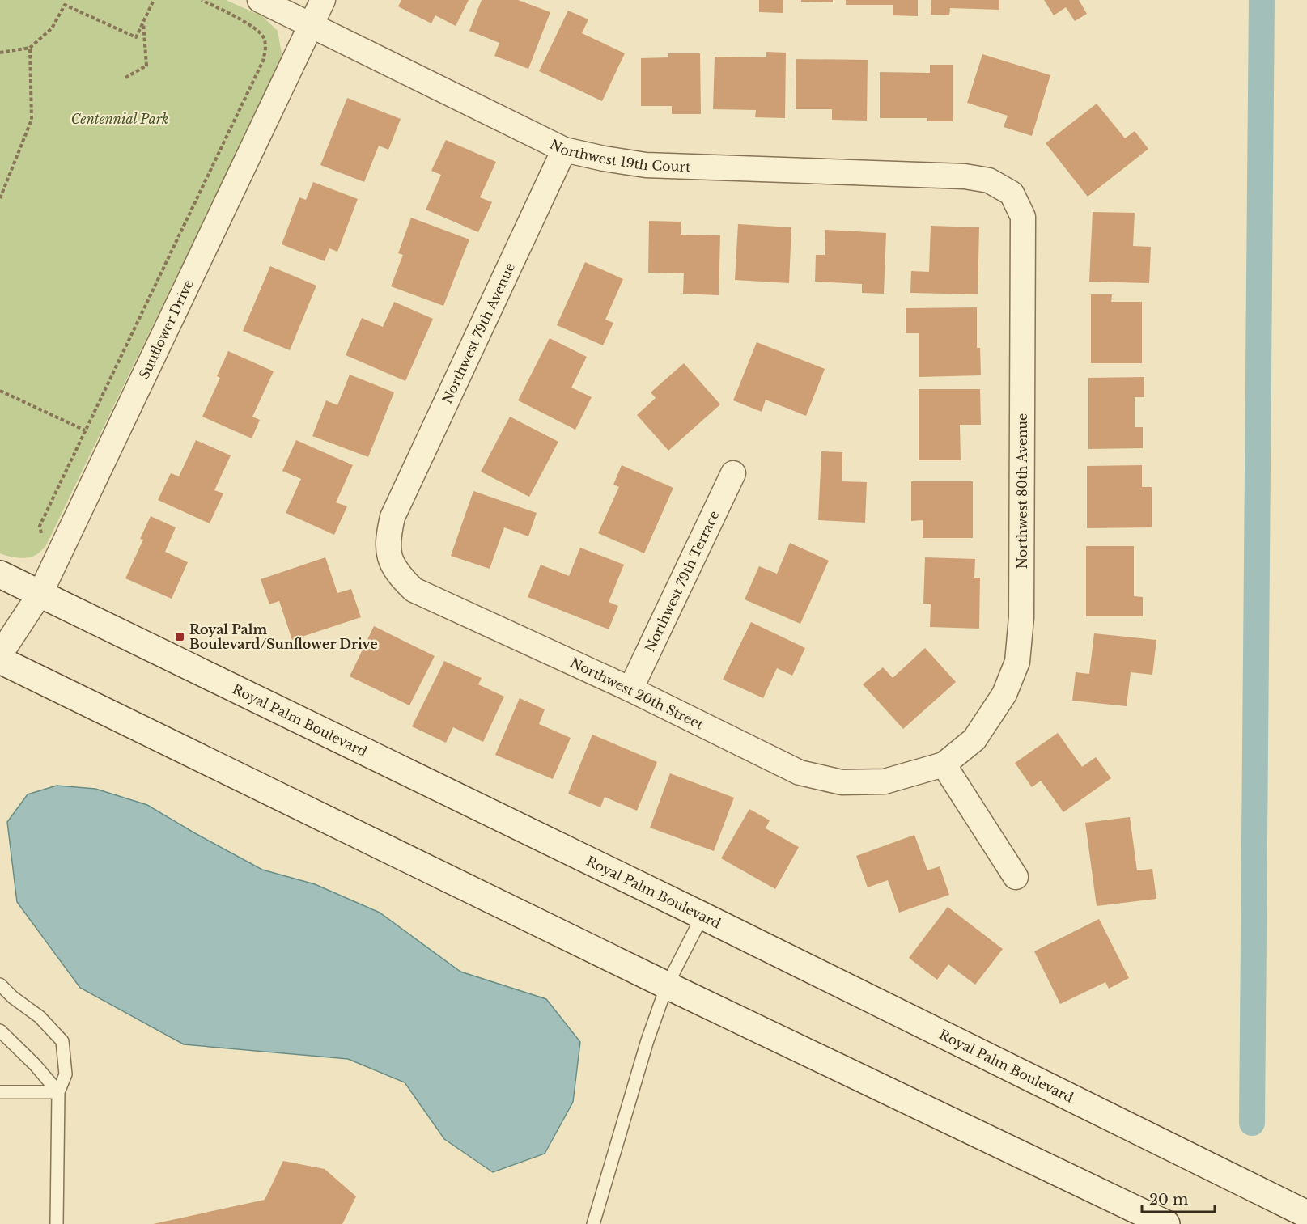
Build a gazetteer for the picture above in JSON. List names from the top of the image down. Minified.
{"streets":{"main road":["Royal Palm Boulevard"],"street":["Northwest 19th Court","Sunflower Drive","Northwest 79th Avenue","Northwest 80th Avenue","Northwest 79th Terrace","Northwest 20th Street"]},"crossings":[["Northwest 19th Court","Sunflower Drive"],["Northwest 19th Court","Northwest 79th Avenue"],["Northwest 19th Court","Northwest 80th Avenue"],["Sunflower Drive","Royal Palm Boulevard"],["Northwest 79th Avenue","Northwest 20th Street"],["Northwest 80th Avenue","Northwest 20th Street"],["Northwest 79th Terrace","Northwest 20th Street"]],"parks":["Centennial Park"],"places":{"transit":["Royal Palm Boulevard/Sunflower Drive"]},"scale_bar":"20 m"}
